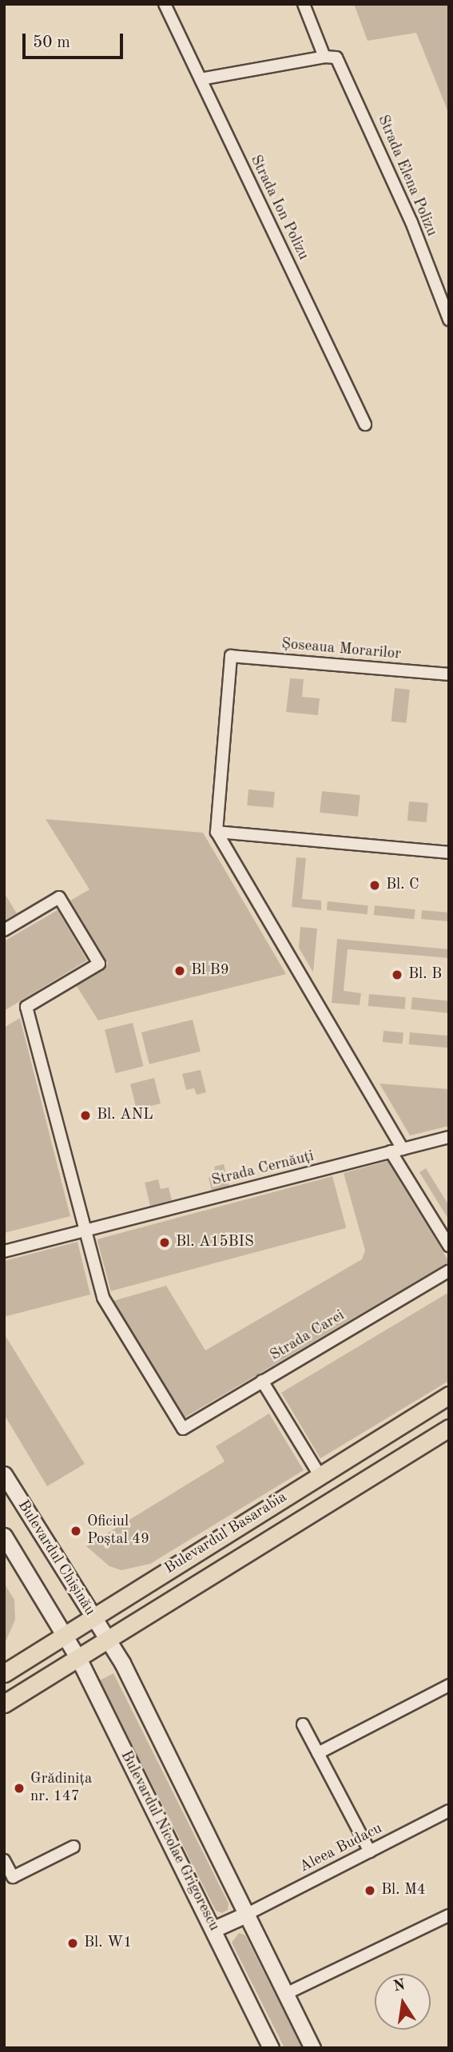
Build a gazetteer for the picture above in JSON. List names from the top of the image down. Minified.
{"streets":{"main road":["Bulevardul Basarabia","Bulevardul Chișinău","Bulevardul Nicolae Grigorescu"],"street":["Strada Elena Polizu","Strada Ion Polizu","Șoseaua Morarilor","Strada Cernăuți","Strada Carei","Aleea Budacu"]},"crossings":[["Strada Cernăuți","Strada Carei"],["Bulevardul Basarabia","Bulevardul Chișinău"],["Bulevardul Basarabia","Bulevardul Nicolae Grigorescu"],["Bulevardul Chișinău","Bulevardul Nicolae Grigorescu"]],"places":["Bl. C","Bl B9","Bl. B","Bl. ANL","Bl. A15BIS","Oficiul Poștal 49","Grădinița nr. 147","Bl. M4","Bl. W1"],"scale_bar":"50 m","north":"top"}
